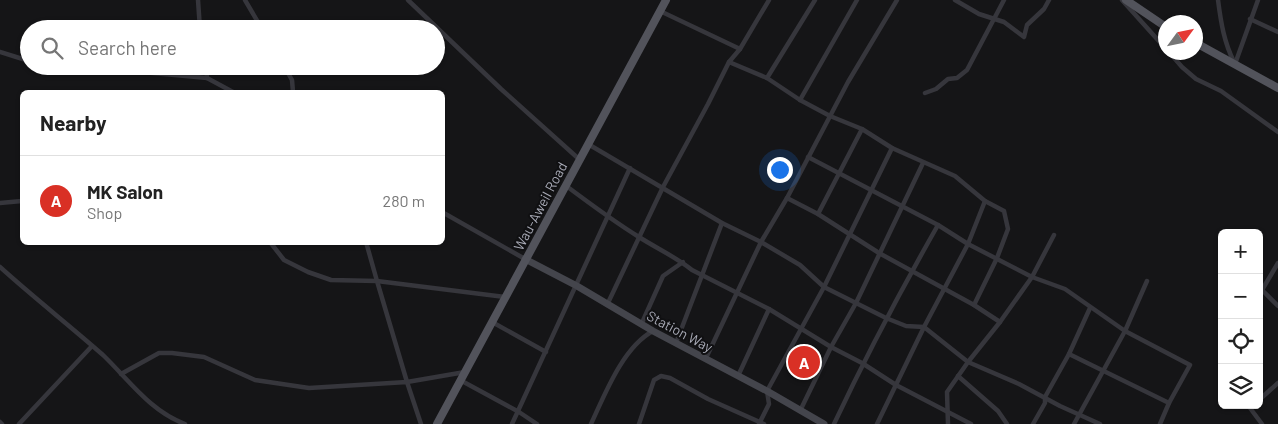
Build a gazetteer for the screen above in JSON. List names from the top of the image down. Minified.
{"streets":{"main road":["Wau-Aweil Road","Station Way"]},"crossings":[["Wau-Aweil Road","Station Way"]],"north":"top right","page":{"search":"Search here","heading":"Nearby","list":[{"mark":"A","name":"MK Salon","note":"Shop","value":"280 m"}],"map_buttons":["+","−"],"pins":"A"}}
